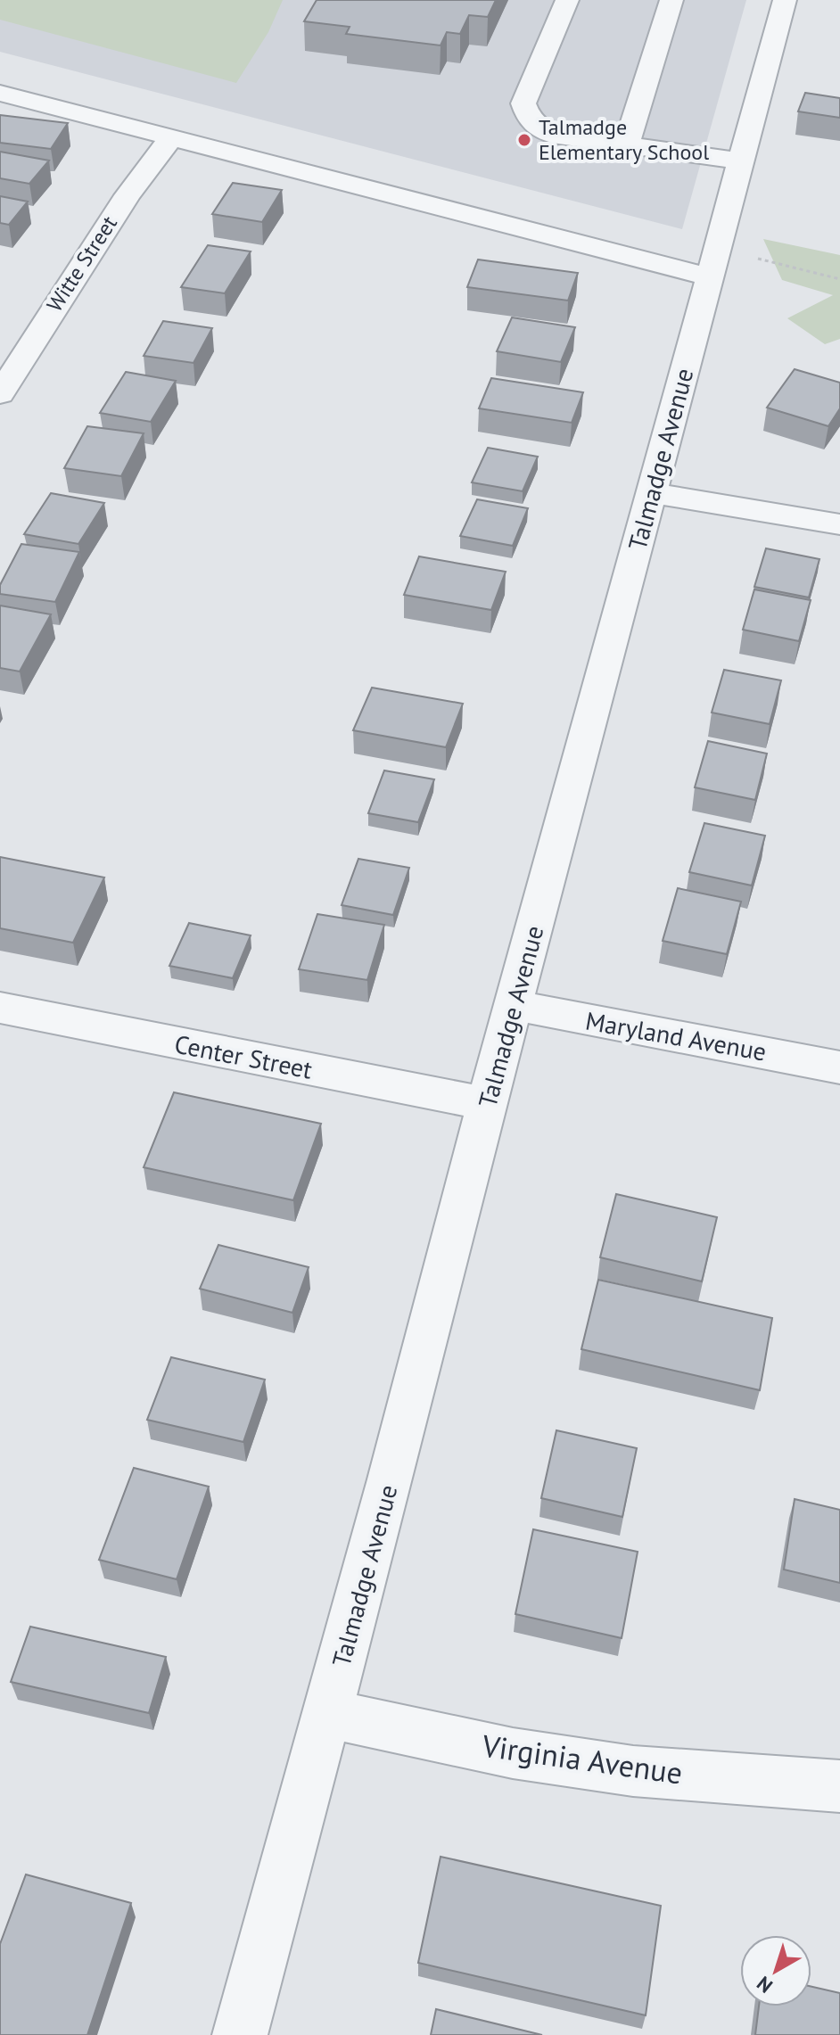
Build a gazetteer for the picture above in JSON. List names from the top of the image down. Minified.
{"streets":{"street":["Witte Street","Talmadge Avenue","Maryland Avenue","Center Street","Virginia Avenue"]},"crossings":[["Talmadge Avenue","Maryland Avenue"],["Talmadge Avenue","Center Street"],["Talmadge Avenue","Virginia Avenue"]],"places":["Talmadge Elementary School"],"north":"bottom left"}
